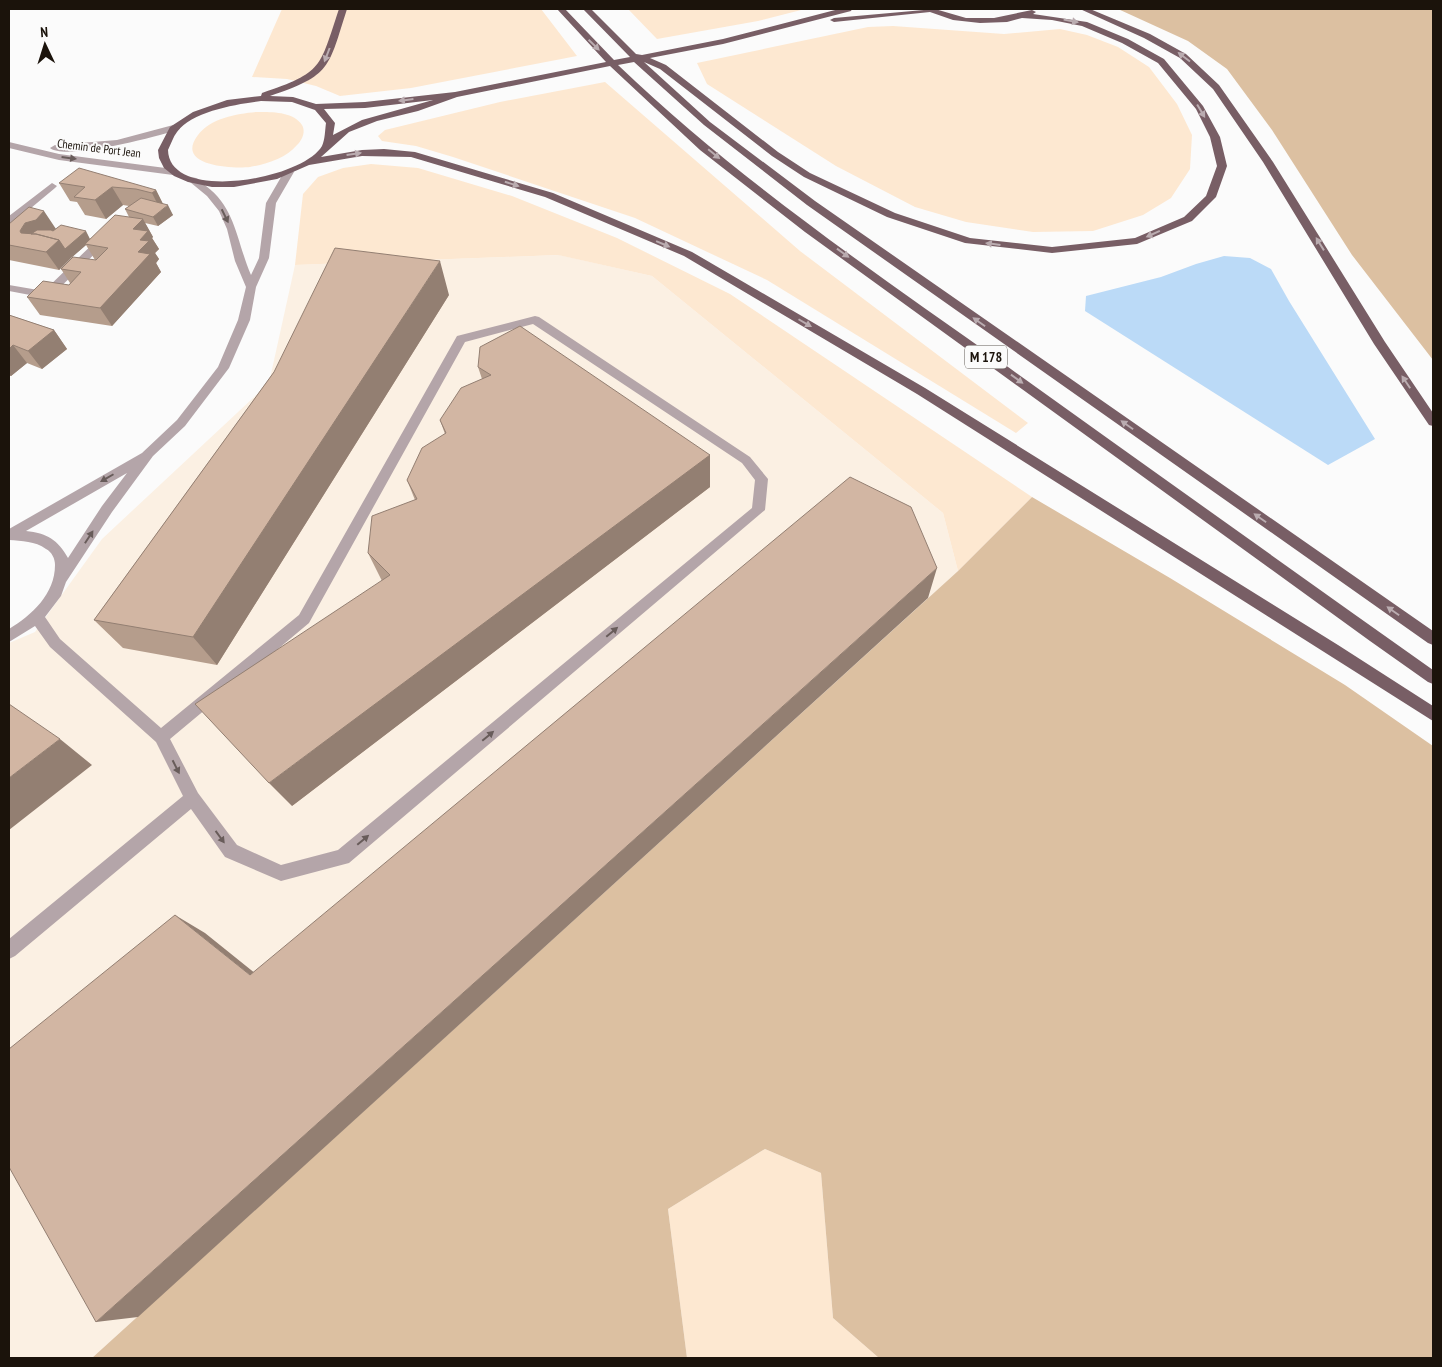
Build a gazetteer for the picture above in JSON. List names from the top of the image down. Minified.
{"streets":{"main road":["M 178"],"street":["Chemin de Port Jean"]},"north":"top"}
